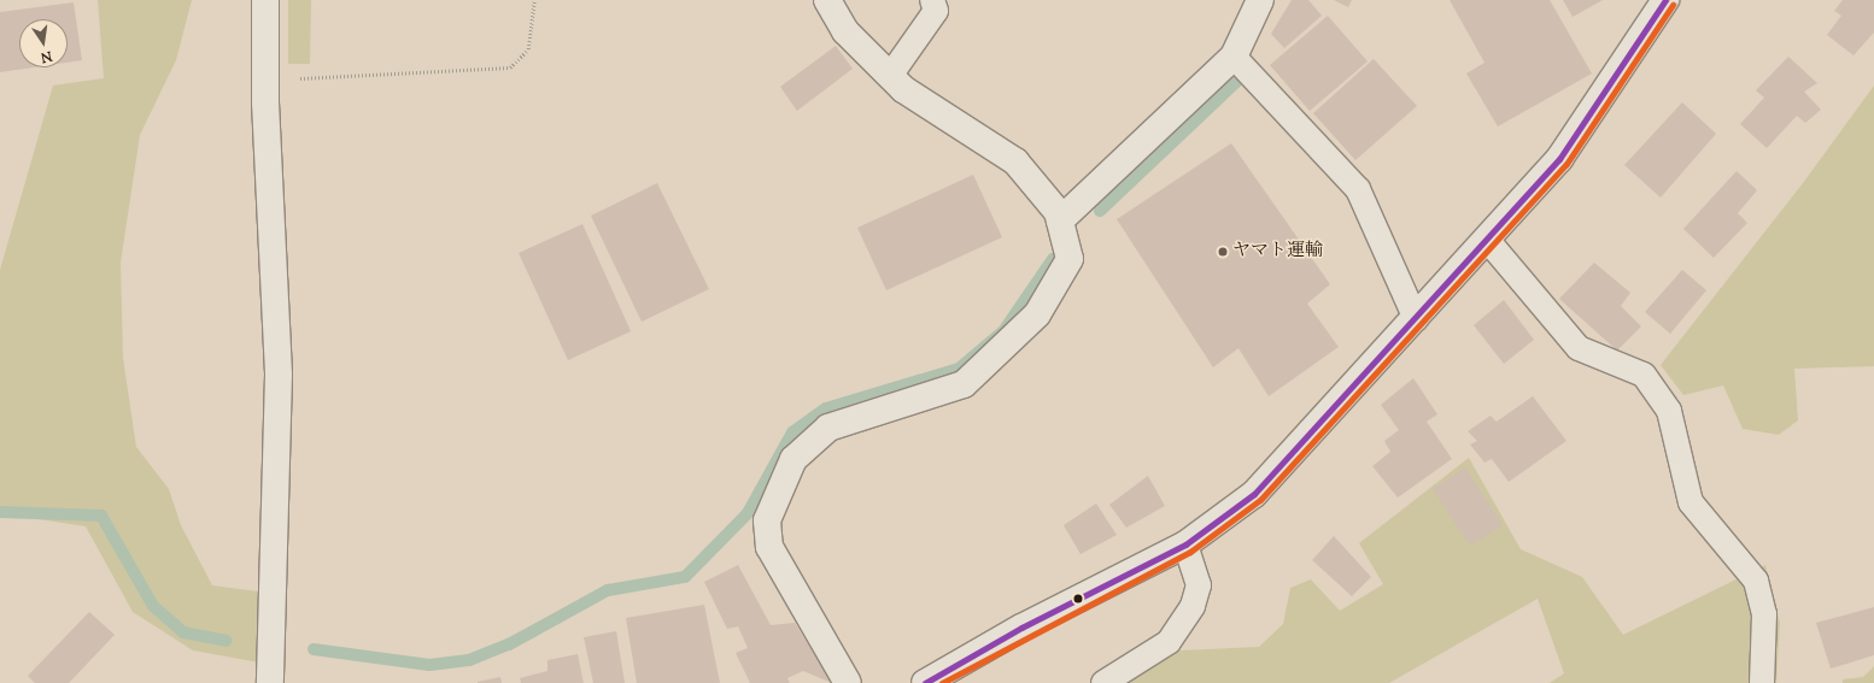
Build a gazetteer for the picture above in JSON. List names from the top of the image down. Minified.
{"places":["ヤマト運輸"],"north":"bottom"}
